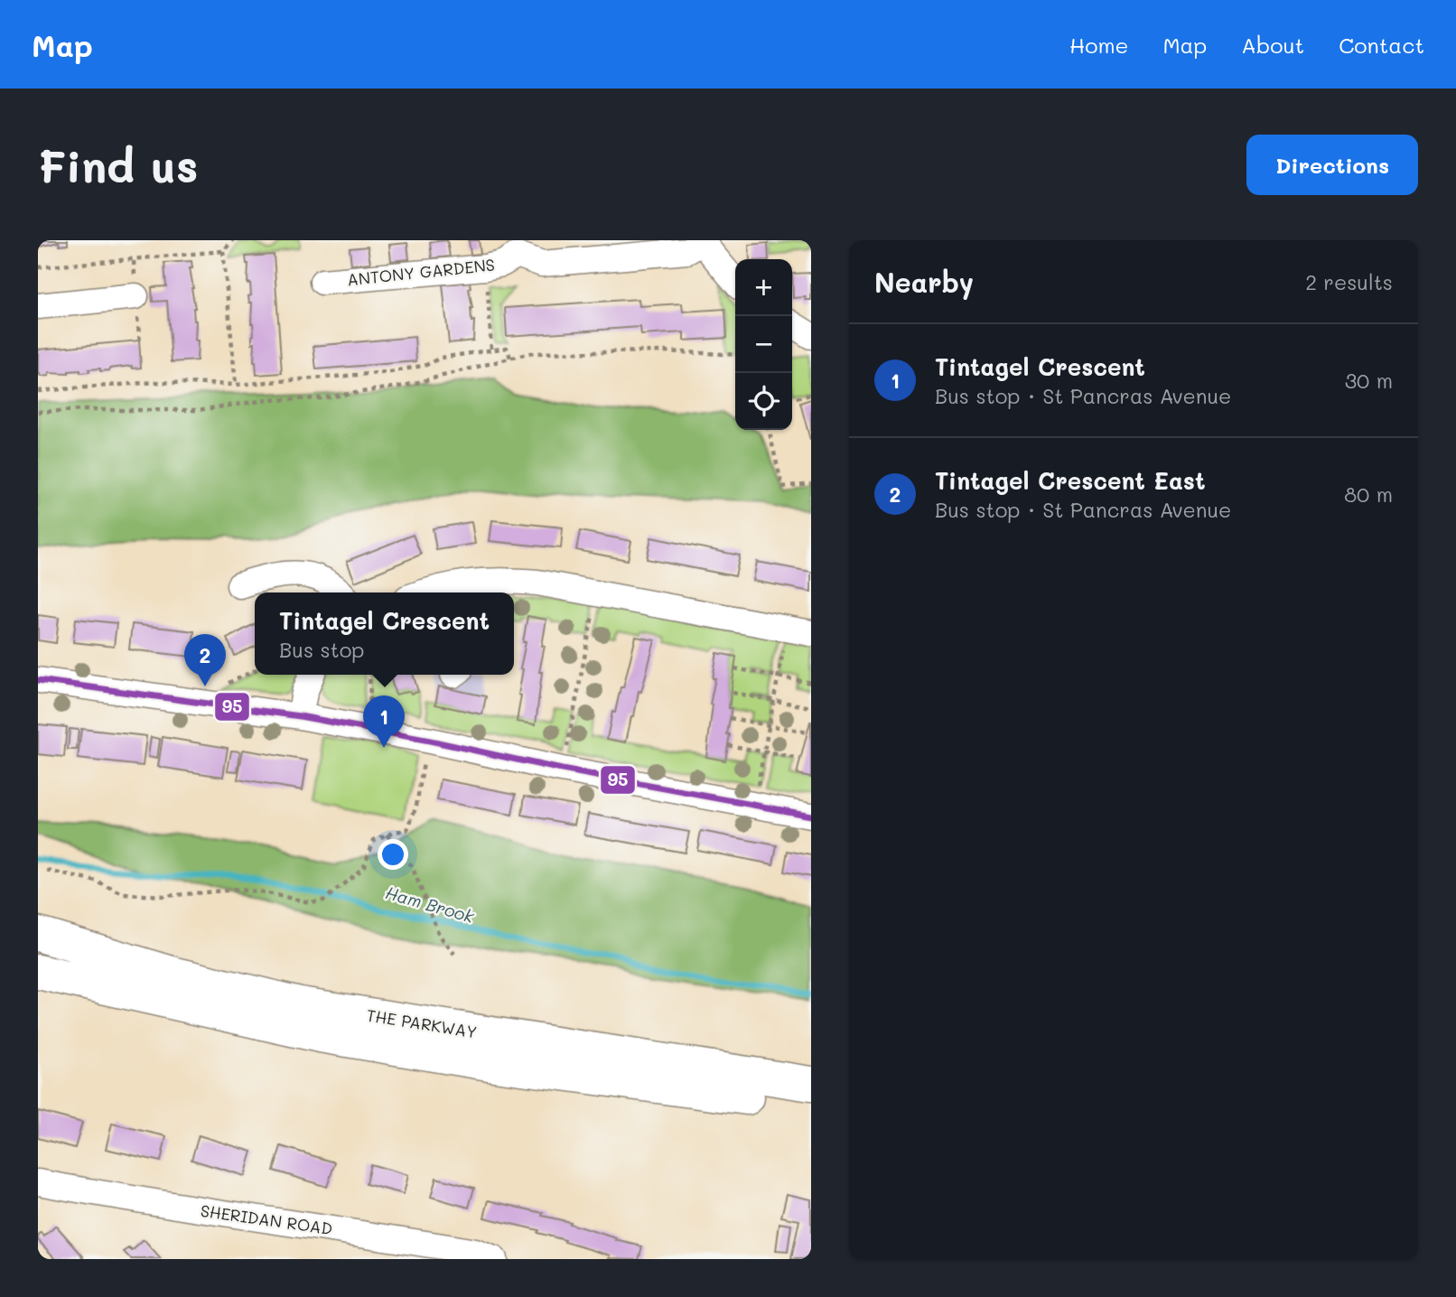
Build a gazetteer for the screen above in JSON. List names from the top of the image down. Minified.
{"streets":{"highway":["THE PARKWAY"],"street":["ANTONY GARDENS","SHERIDAN ROAD"]},"water":["Ham Brook"],"lines":["transit line 95"],"page":{"header":"Map","nav":["Home","Map","About","Contact"],"buttons":"Directions","title":"Find us","heading":["Nearby","2 results"],"map_buttons":["+","−"],"list":[{"mark":"1","name":"Tintagel Crescent","note":"Bus stop · St Pancras Avenue","value":"30 m"},{"mark":"2","name":"Tintagel Crescent East","note":"Bus stop · St Pancras Avenue","value":"80 m"}],"popup":["Tintagel Crescent","Bus stop"],"pins":["2","1"]}}
